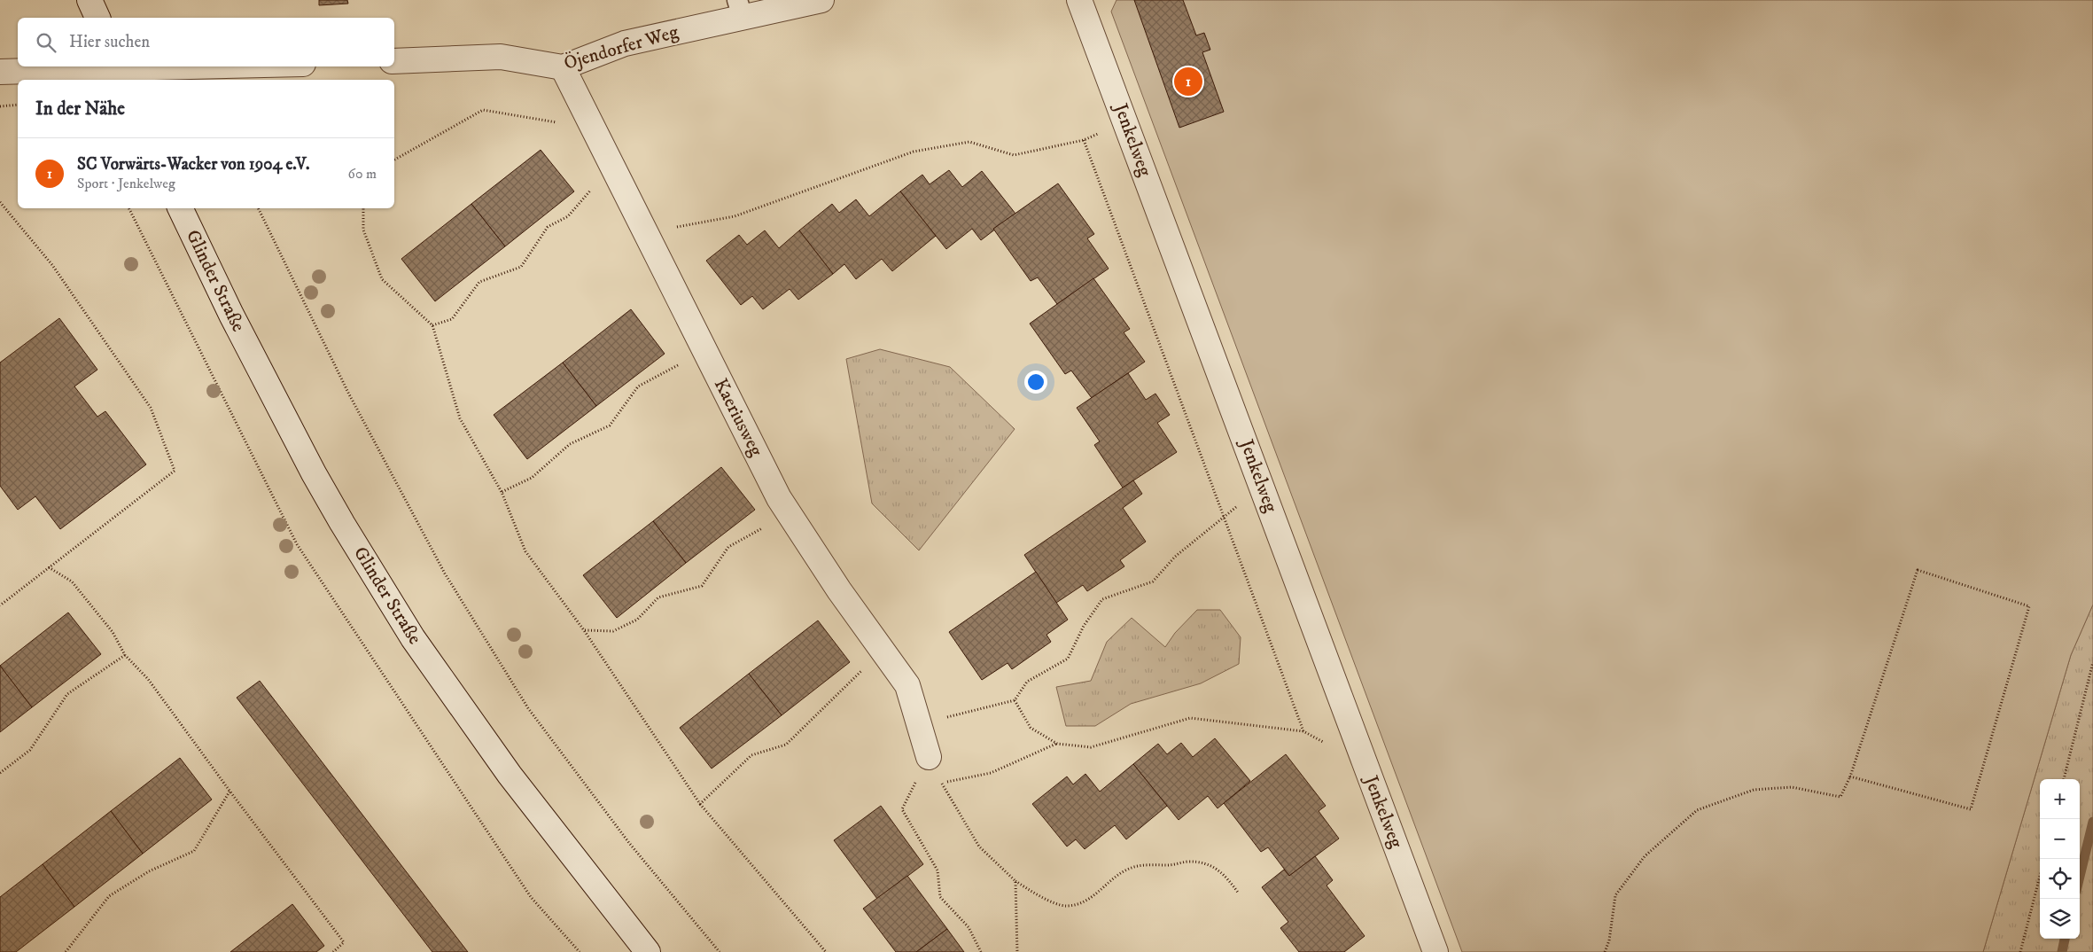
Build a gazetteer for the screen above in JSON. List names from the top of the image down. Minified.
{"streets":{"street":["Öjendorfer Weg","Jenkelweg","Glinder Straße","Kaeriusweg"]},"crossings":[["Öjendorfer Weg","Kaeriusweg"]],"page":{"search":"Hier suchen","pins":"1","heading":"In der Nähe","list":[{"mark":"1","name":"SC Vorwärts-Wacker von 1904 e.V.","note":"Sport · Jenkelweg","value":"60 m"}],"map_buttons":["+","−"]}}
